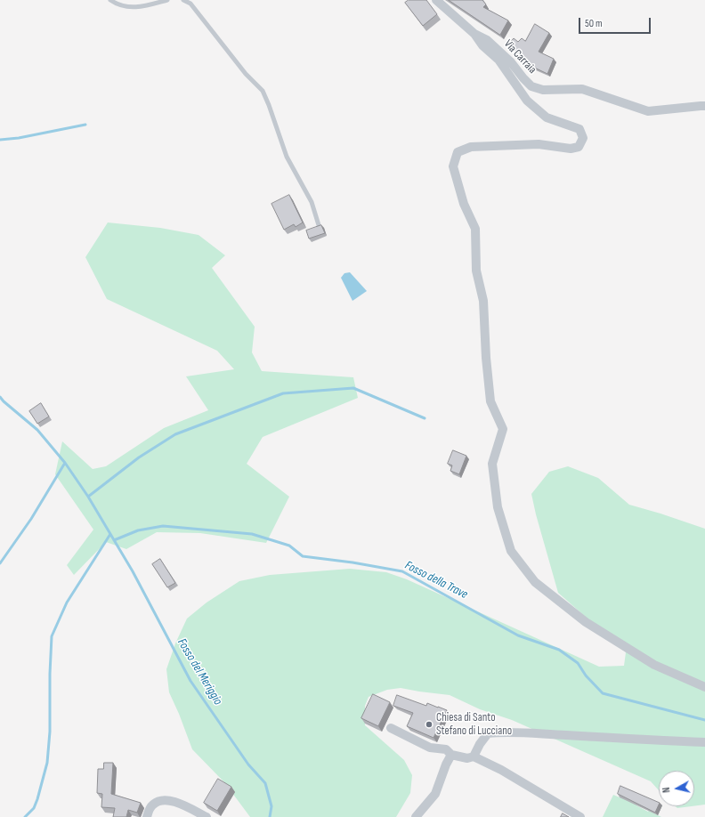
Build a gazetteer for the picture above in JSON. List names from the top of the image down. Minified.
{"streets":{"street":["Via Carraia"]},"water":["Fosso della Trave","Fosso del Meriggio"],"places":["Chiesa di Santo Stefano di Lucciano"],"scale_bar":"50 m","north":"left"}
